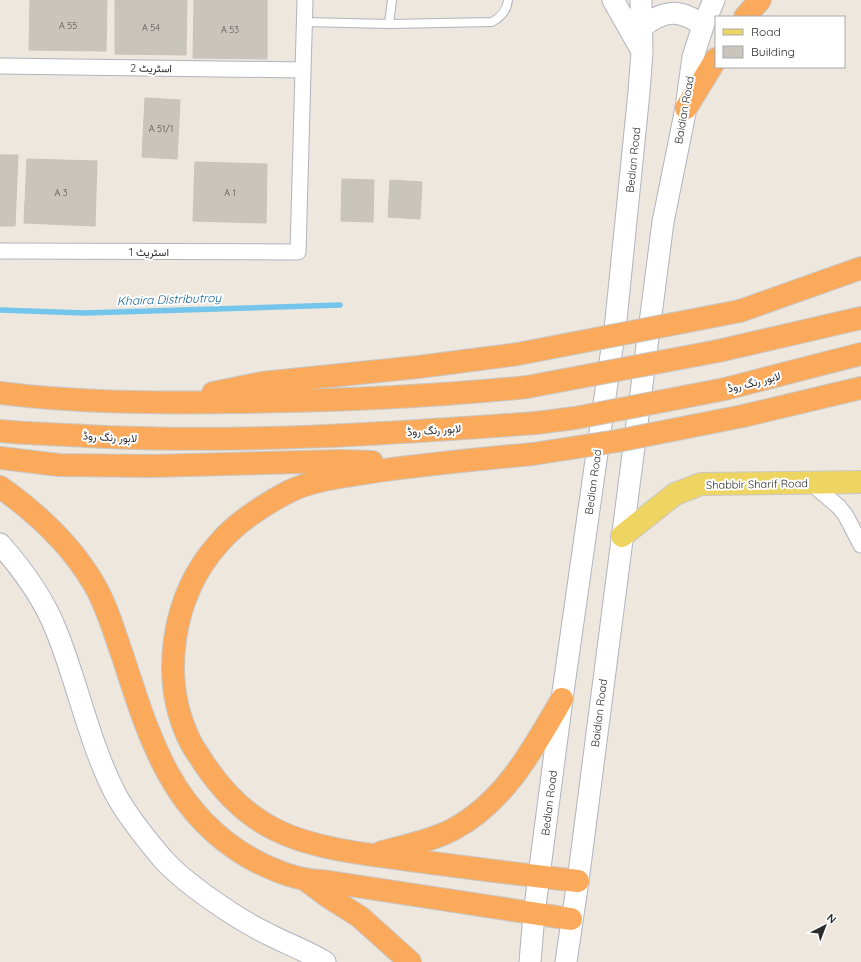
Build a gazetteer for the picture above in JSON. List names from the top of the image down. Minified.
{"streets":{"highway":["لاہور رنگ روڈ"],"main road":["Baidian Road","Bedian Road","Shabbir Sharif Road"],"street":["اسٹریٹ 2","اسٹریٹ 1"]},"crossings":[["اسٹریٹ 2","اسٹریٹ 1"],["Baidian Road","Shabbir Sharif Road"]],"water":["Khaira Distributroy"],"house_numbers":["A 55","A 54","A 53","A 51/1","A 3","A 1"],"legend":["Road","Building"],"north":"top right"}
